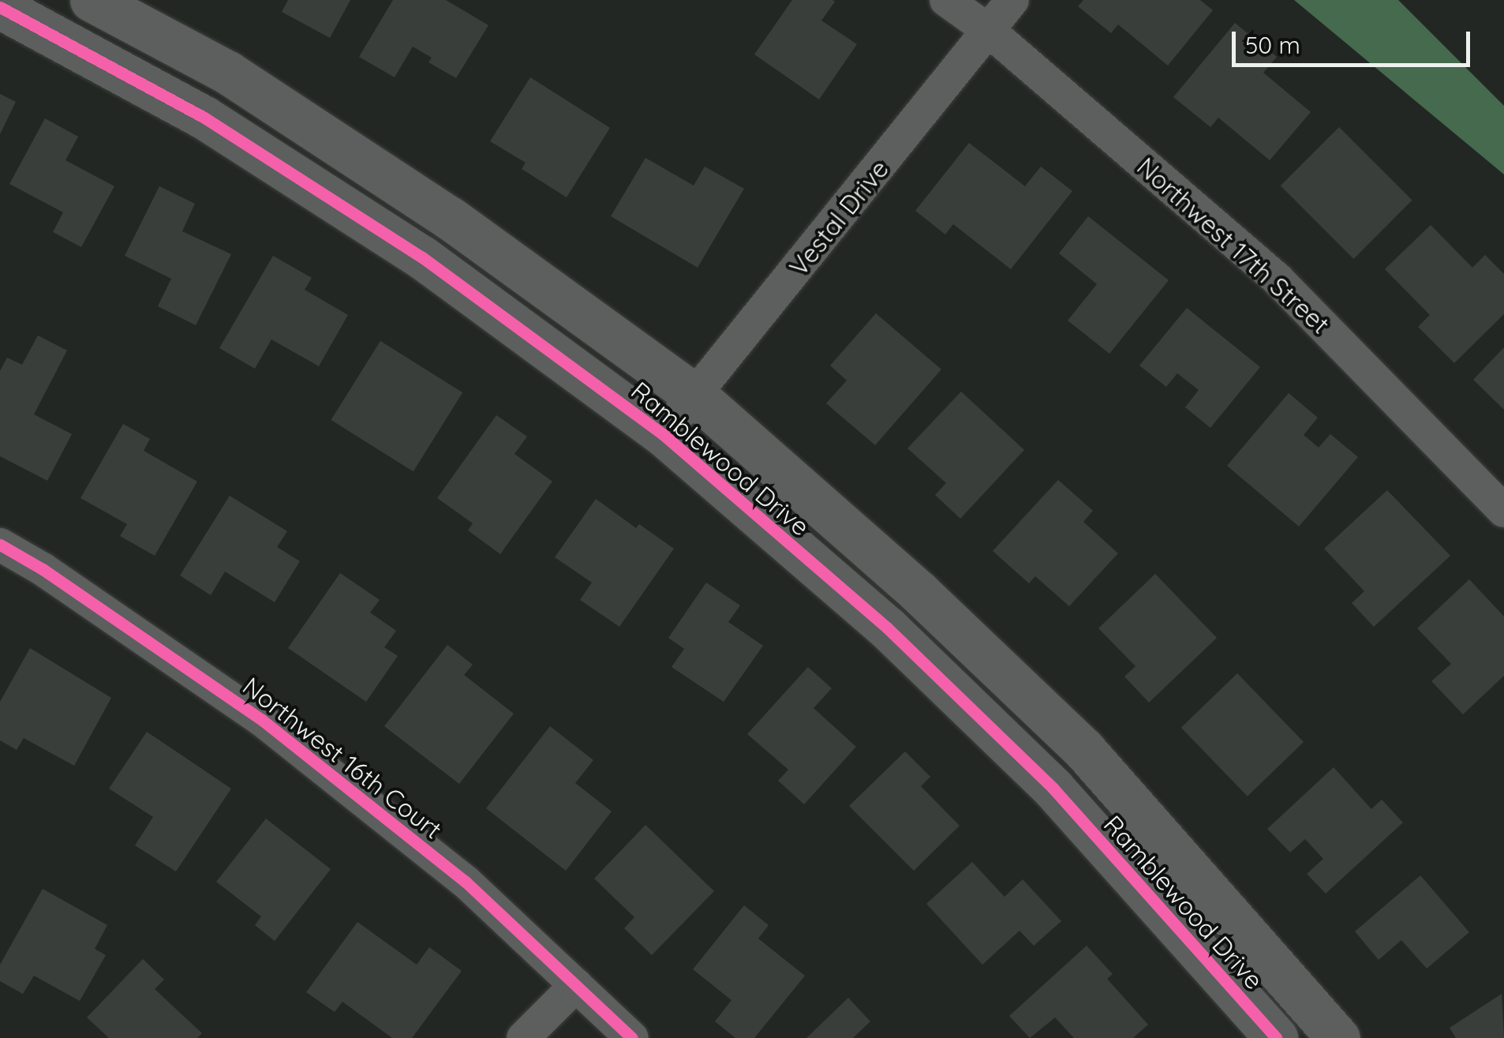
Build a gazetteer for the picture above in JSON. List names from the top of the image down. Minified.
{"streets":{"street":["Vestal Drive","Northwest 17th Street","Ramblewood Drive","Northwest 16th Court"]},"crossings":[["Vestal Drive","Northwest 17th Street"],["Vestal Drive","Ramblewood Drive"]],"scale_bar":"50 m"}
